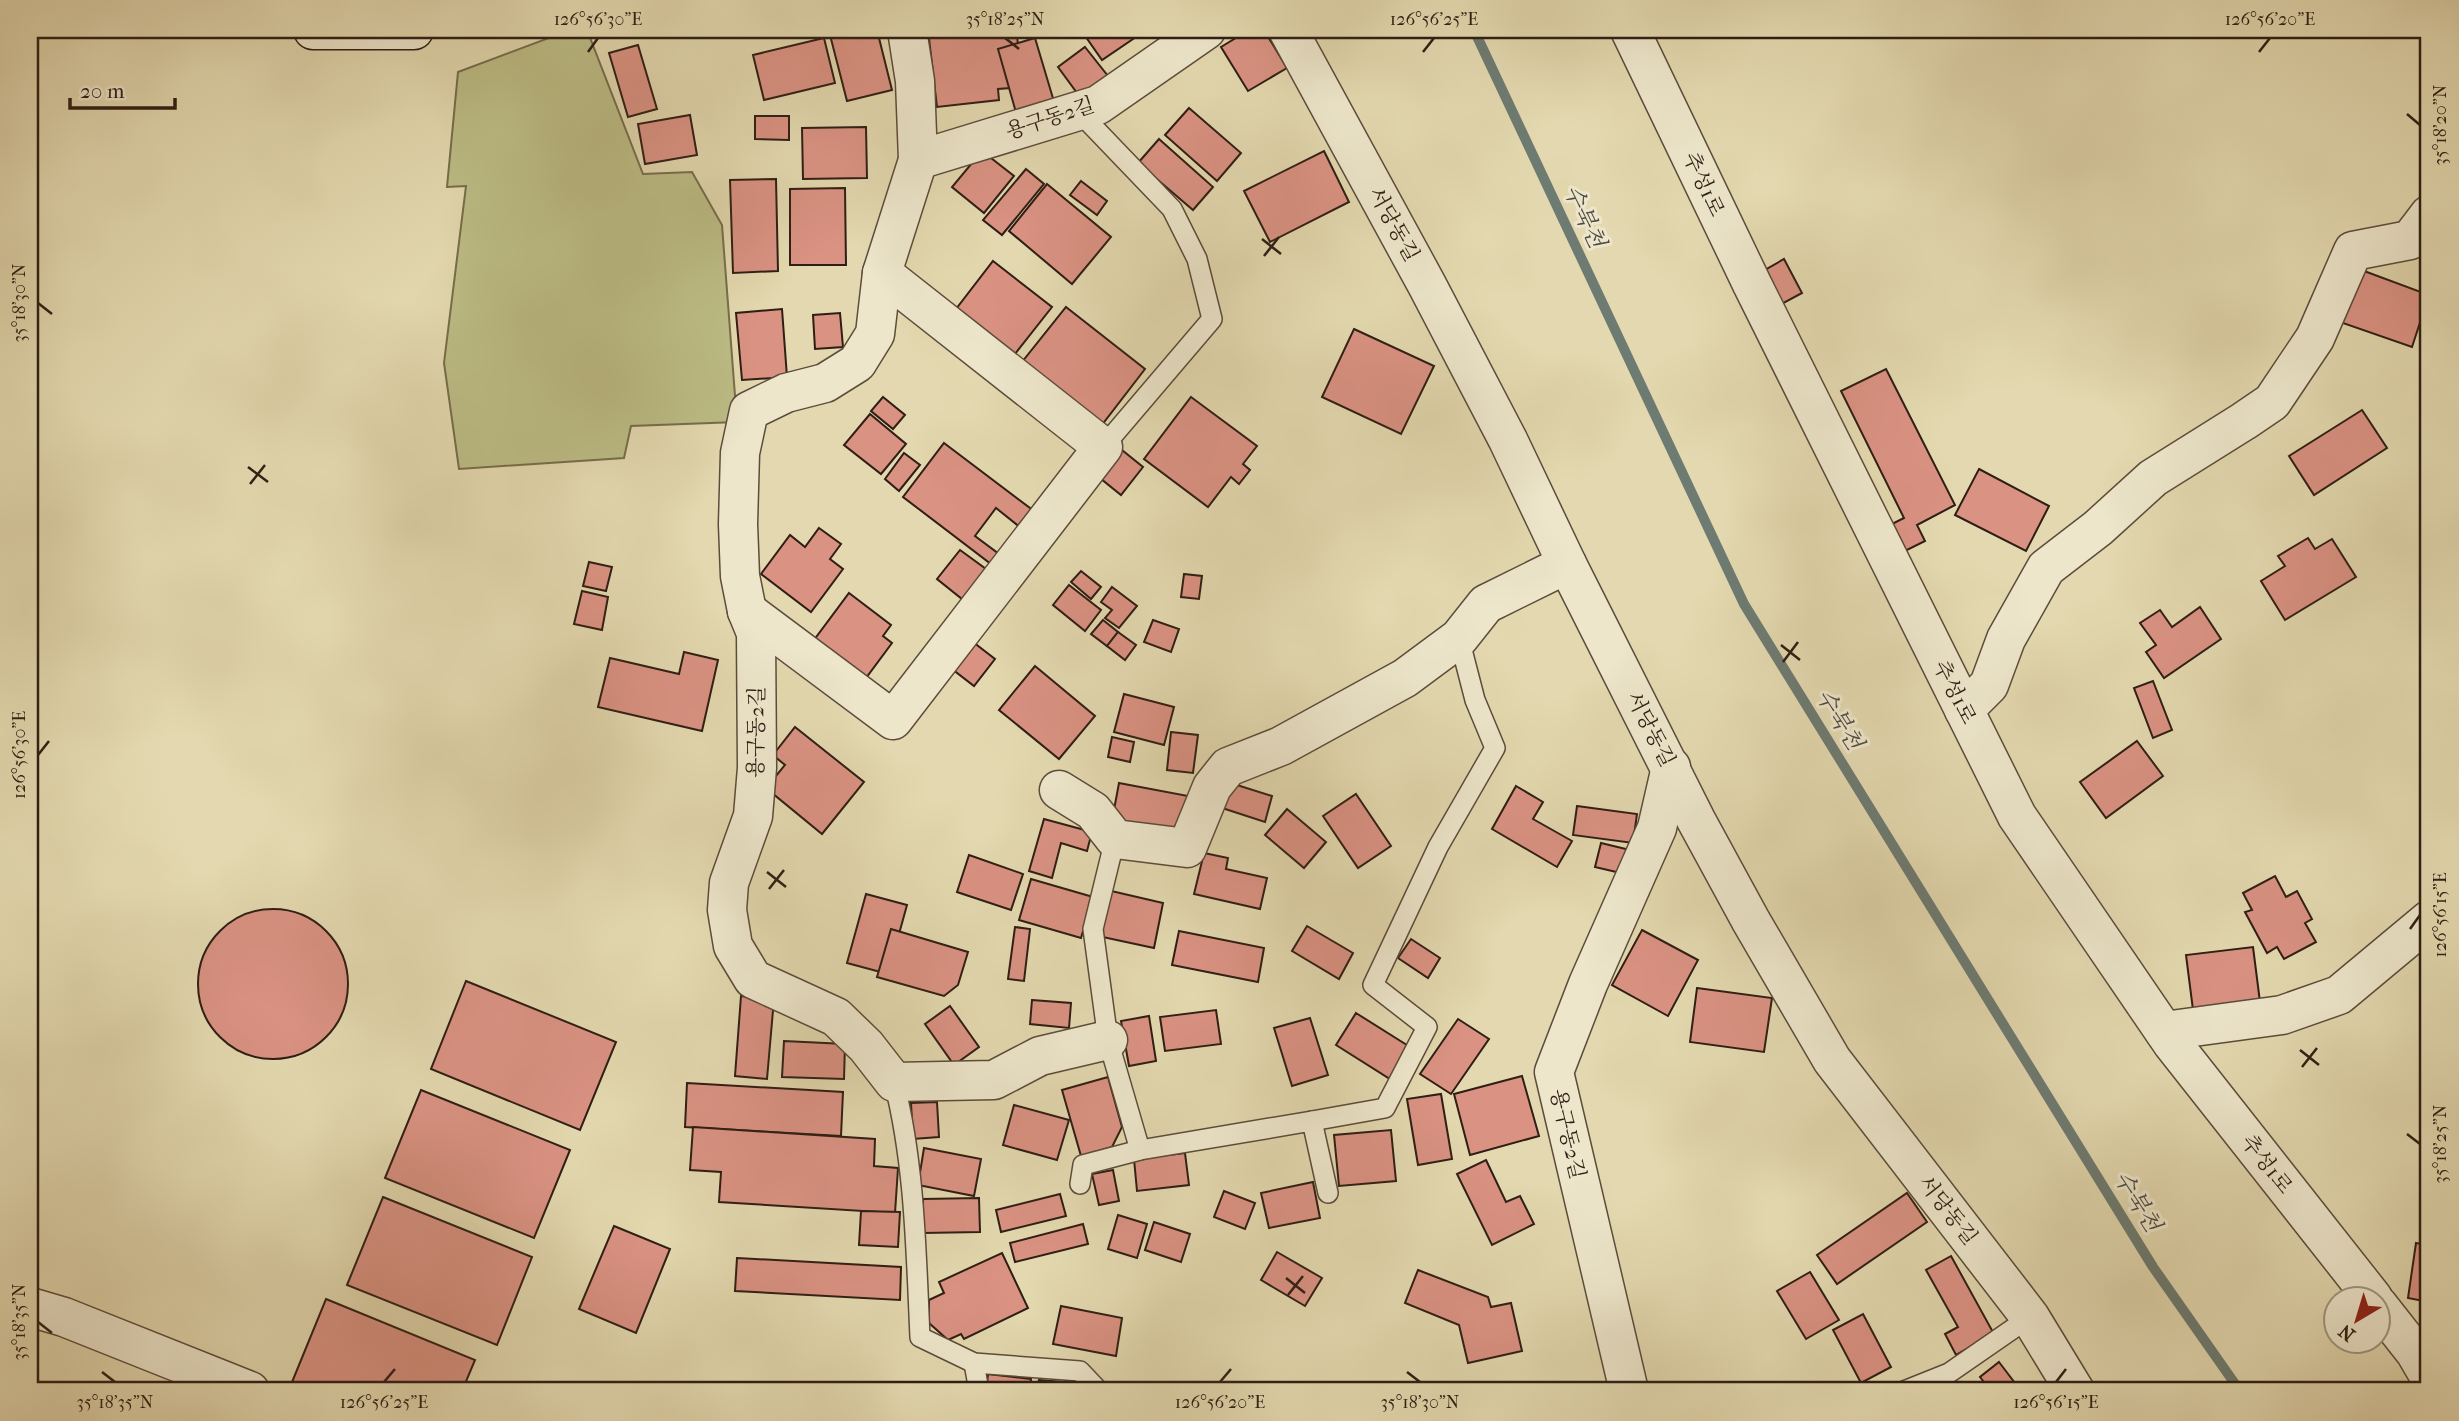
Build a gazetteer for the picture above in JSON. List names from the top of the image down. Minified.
{"streets":{"street":["용구동2길","추성1로","서당동길"]},"crossings":[["용구동2길","서당동길"]],"water":["수북천"],"scale_bar":"20 m","north":"bottom left","coordinates":["126°56'30\"E","35°18'25\"N","126°56'25\"E","126°56'20\"E","35°18'20\"N","35°18'30\"N","126°56'15\"E","35°18'35\"N"]}
